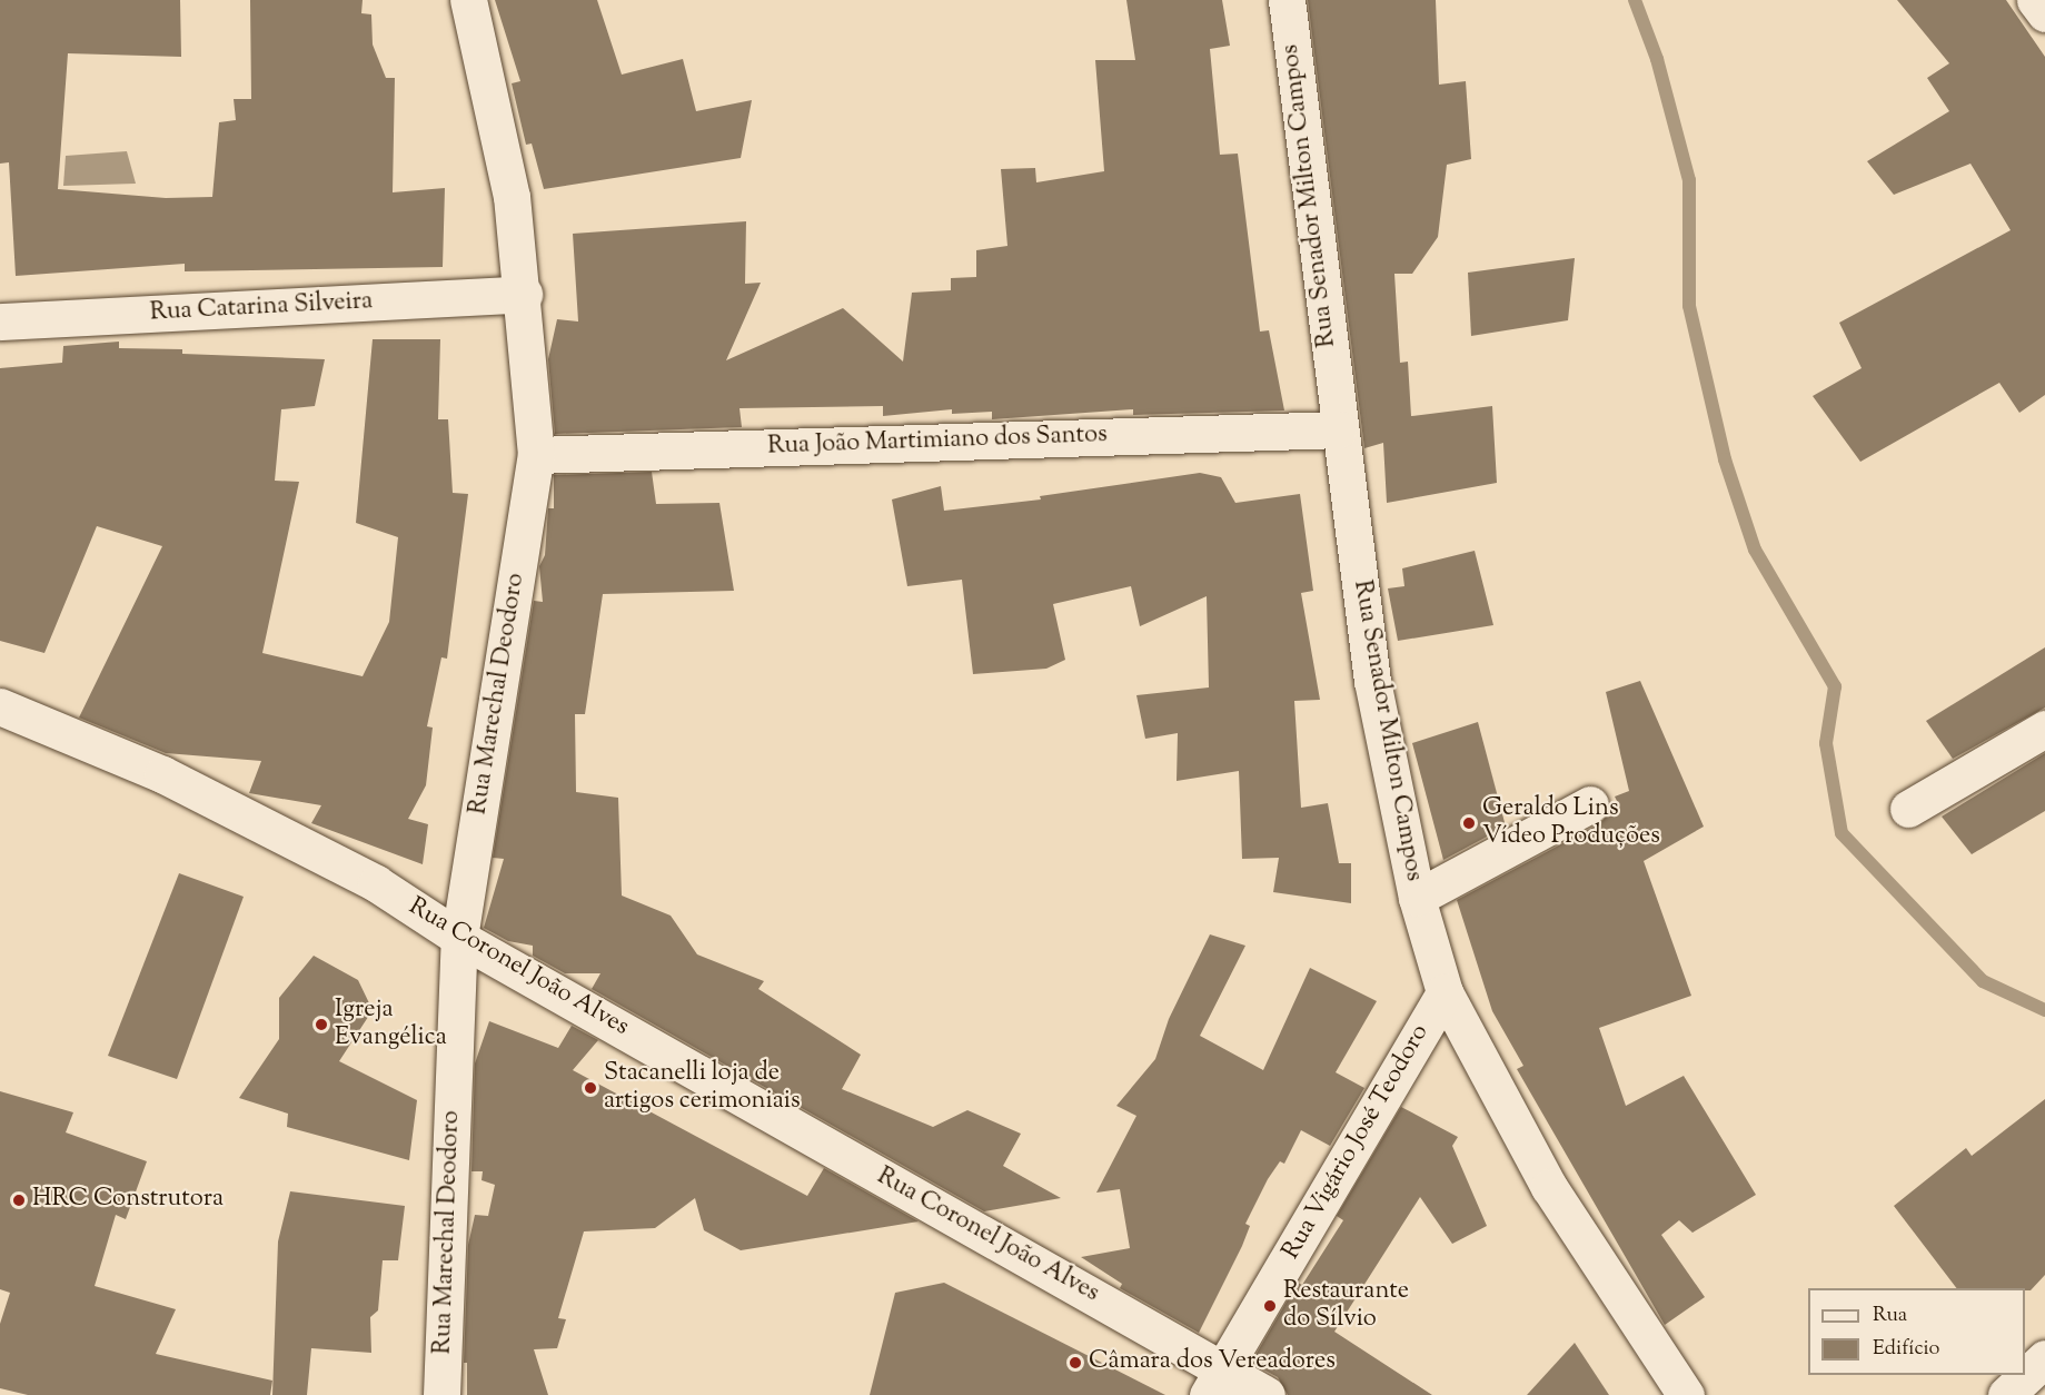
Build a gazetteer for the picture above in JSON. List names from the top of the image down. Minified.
{"streets":{"street":["Rua Senador Milton Campos","Rua Catarina Silveira","Rua João Martimiano dos Santos","Rua Marechal Deodoro","Rua Coronel João Alves","Rua Vigário José Teodoro"]},"crossings":[["Rua Senador Milton Campos","Rua João Martimiano dos Santos"],["Rua Senador Milton Campos","Rua Vigário José Teodoro"],["Rua Catarina Silveira","Rua Marechal Deodoro"],["Rua João Martimiano dos Santos","Rua Marechal Deodoro"],["Rua Marechal Deodoro","Rua Coronel João Alves"],["Rua Coronel João Alves","Rua Vigário José Teodoro"]],"places":["Geraldo Lins Vídeo Produções","Igreja Evangélica","Stacanelli loja de artigos cerimoniais","HRC Construtora","Restaurante do Sílvio","Câmara dos Vereadores"],"legend":["Rua","Edifício"]}
